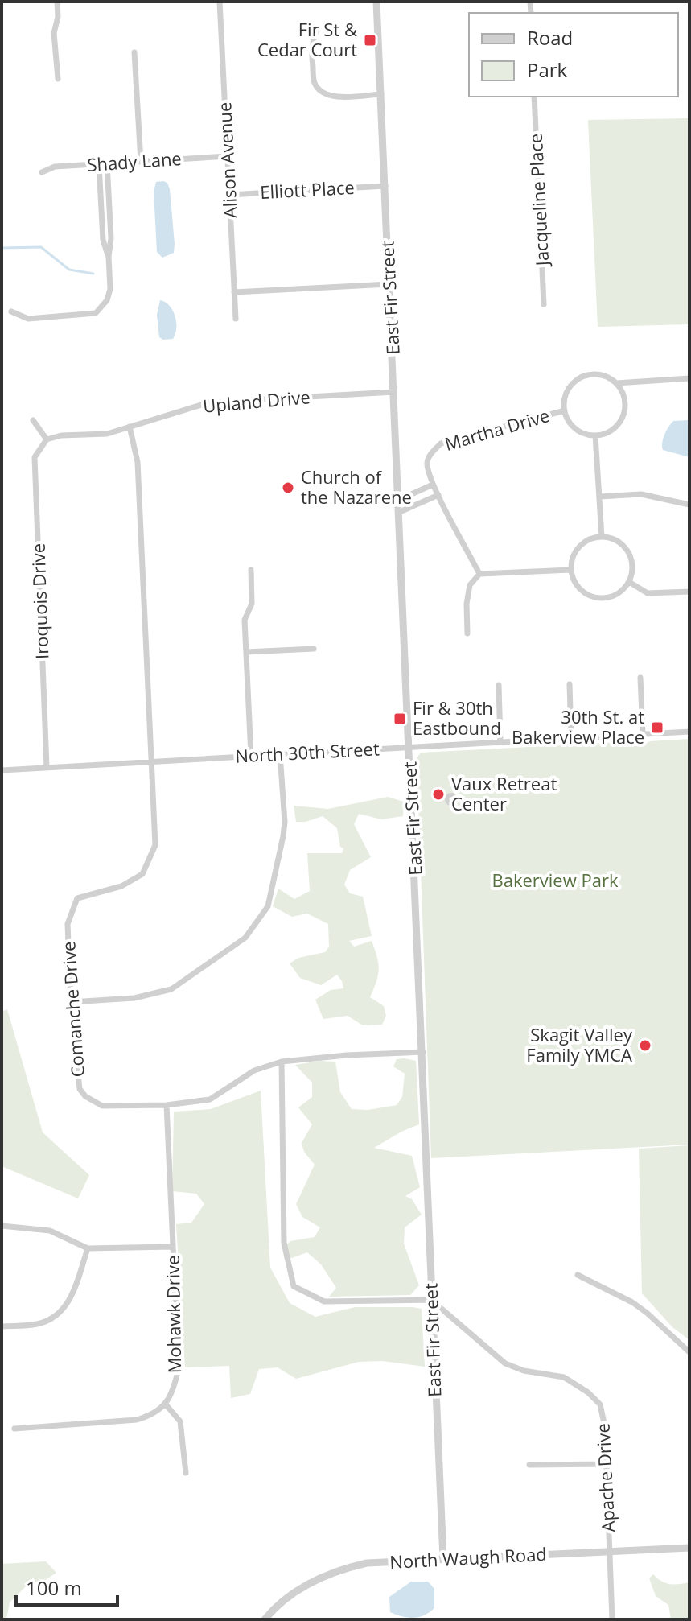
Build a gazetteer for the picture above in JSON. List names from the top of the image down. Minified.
{"streets":{"street":["Alison Avenue","Shady Lane","Elliott Place","Jacqueline Place","East Fir Street","Upland Drive","Martha Drive","Iroquois Drive","North 30th Street","Comanche Drive","Mohawk Drive","Apache Drive","North Waugh Road"]},"crossings":[["Alison Avenue","Shady Lane"],["Alison Avenue","Elliott Place"],["Elliott Place","East Fir Street"],["East Fir Street","Upland Drive"],["East Fir Street","North 30th Street"],["East Fir Street","Comanche Drive"],["East Fir Street","Apache Drive"],["East Fir Street","North Waugh Road"],["Upland Drive","Iroquois Drive"],["Upland Drive","Comanche Drive"],["Iroquois Drive","North 30th Street"],["North 30th Street","Comanche Drive"],["Comanche Drive","Mohawk Drive"],["Apache Drive","North Waugh Road"]],"parks":["Bakerview Park"],"places":{"transit":["Fir St & Cedar Court","Fir & 30th Eastbound","30th St. at Bakerview Place"],"other":["Church of the Nazarene","Vaux Retreat Center","Skagit Valley Family YMCA"]},"legend":["Road","Park"],"scale_bar":"100 m"}
